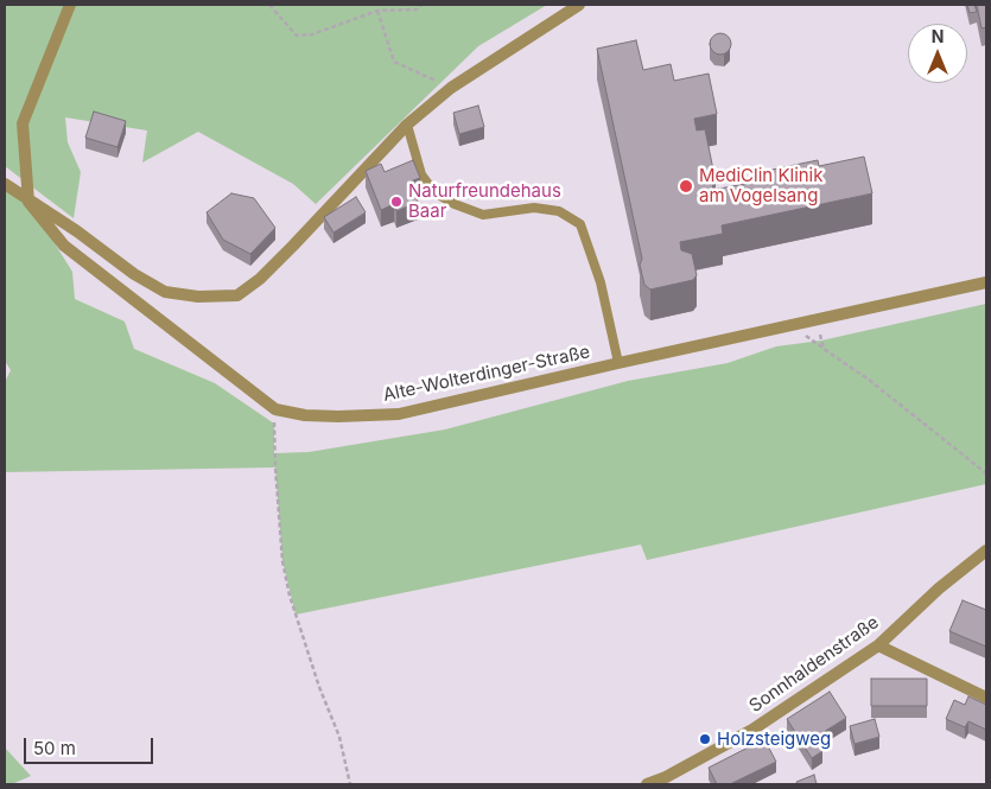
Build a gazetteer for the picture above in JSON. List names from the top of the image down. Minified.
{"streets":{"street":["Alte-Wolterdinger-Straße","Sonnhaldenstraße"]},"places":["MediClin Klinik am Vogelsang","Naturfreundehaus Baar","Holzsteigweg"],"scale_bar":"50 m","north":"top"}
